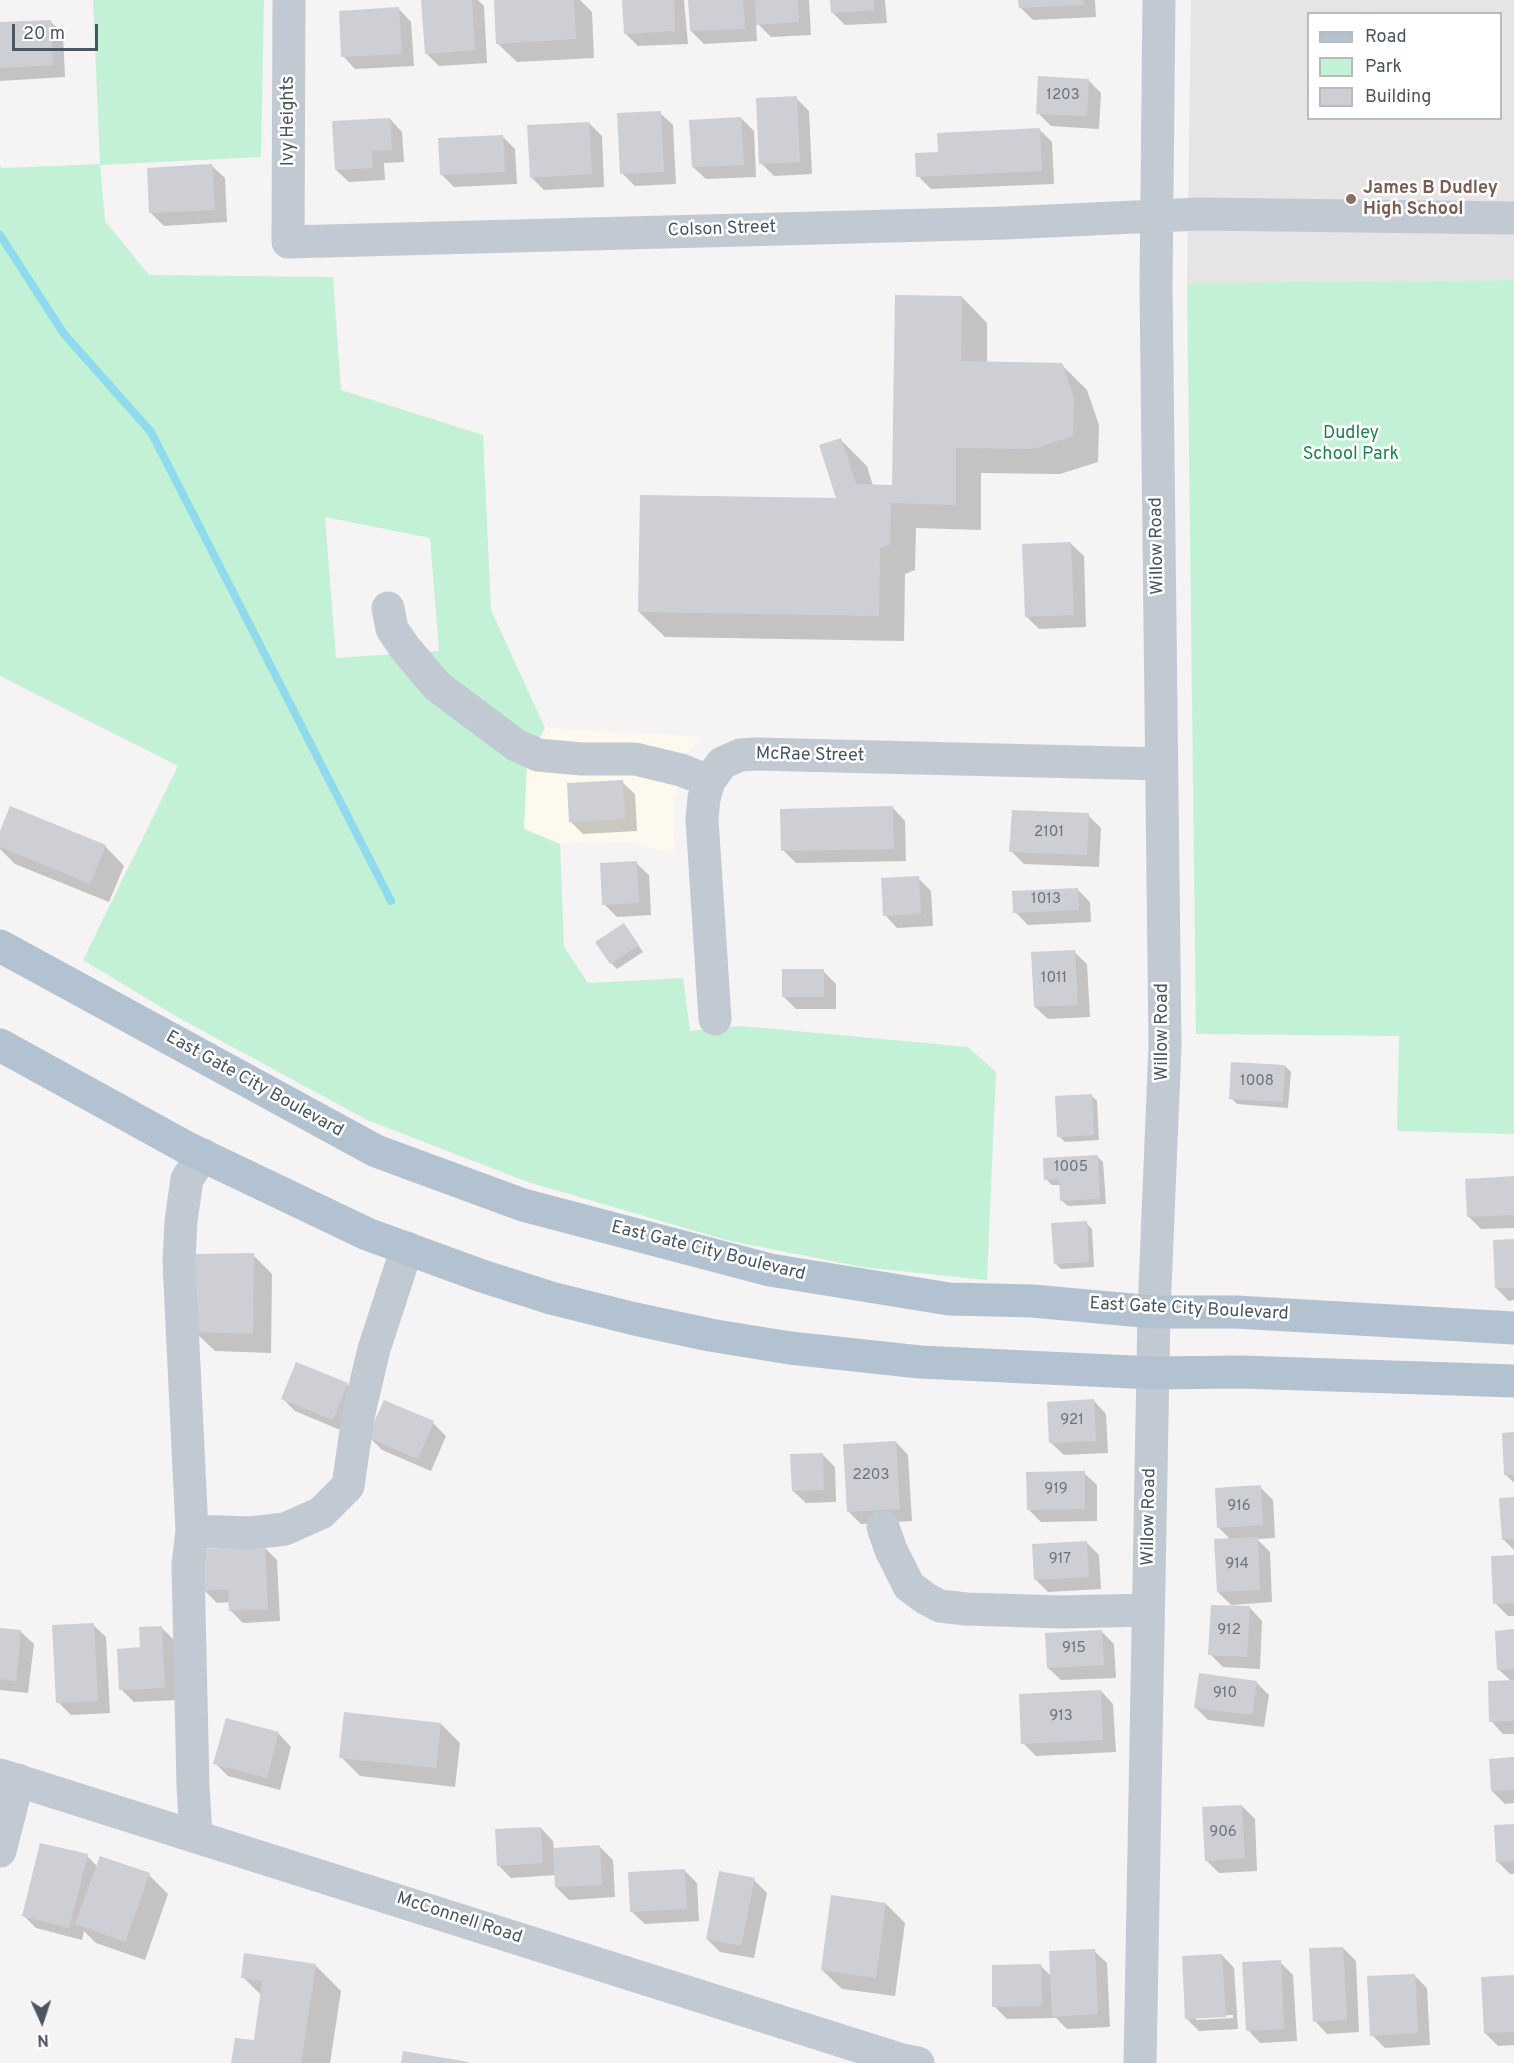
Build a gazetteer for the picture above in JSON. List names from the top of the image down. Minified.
{"streets":{"main road":["East Gate City Boulevard"],"street":["Ivy Heights","Colson Street","Willow Road","McRae Street","McConnell Road"]},"crossings":[["Ivy Heights","Colson Street"],["Colson Street","Willow Road"],["Willow Road","McRae Street"],["Willow Road","East Gate City Boulevard"]],"parks":["Dudley School Park"],"places":["James B Dudley High School"],"house_numbers":["1203","2101","1013","1011","1008","1005","921","2203","919","916","917","914","912","915","910","913","906"],"legend":["Road","Park","Building"],"scale_bar":"20 m","north":"bottom"}
